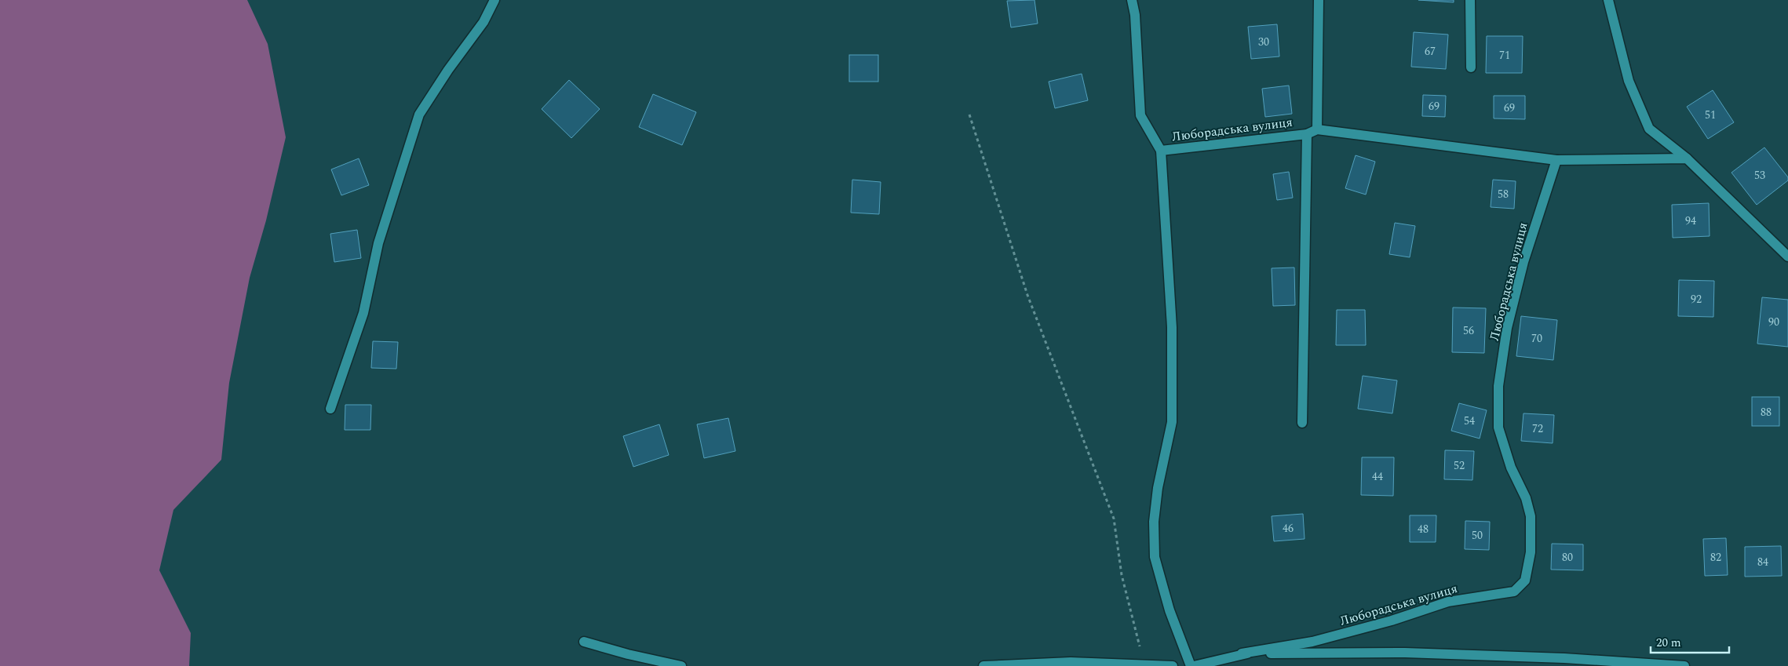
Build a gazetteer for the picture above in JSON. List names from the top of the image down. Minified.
{"streets":{"street":["Люборадська вулиця"]},"house_numbers":["30","67","71","69","69","51","53","58","94","92","90","56","70","88","54","72","52","44","46","48","50","80","82","84"],"scale_bar":"20 m"}
